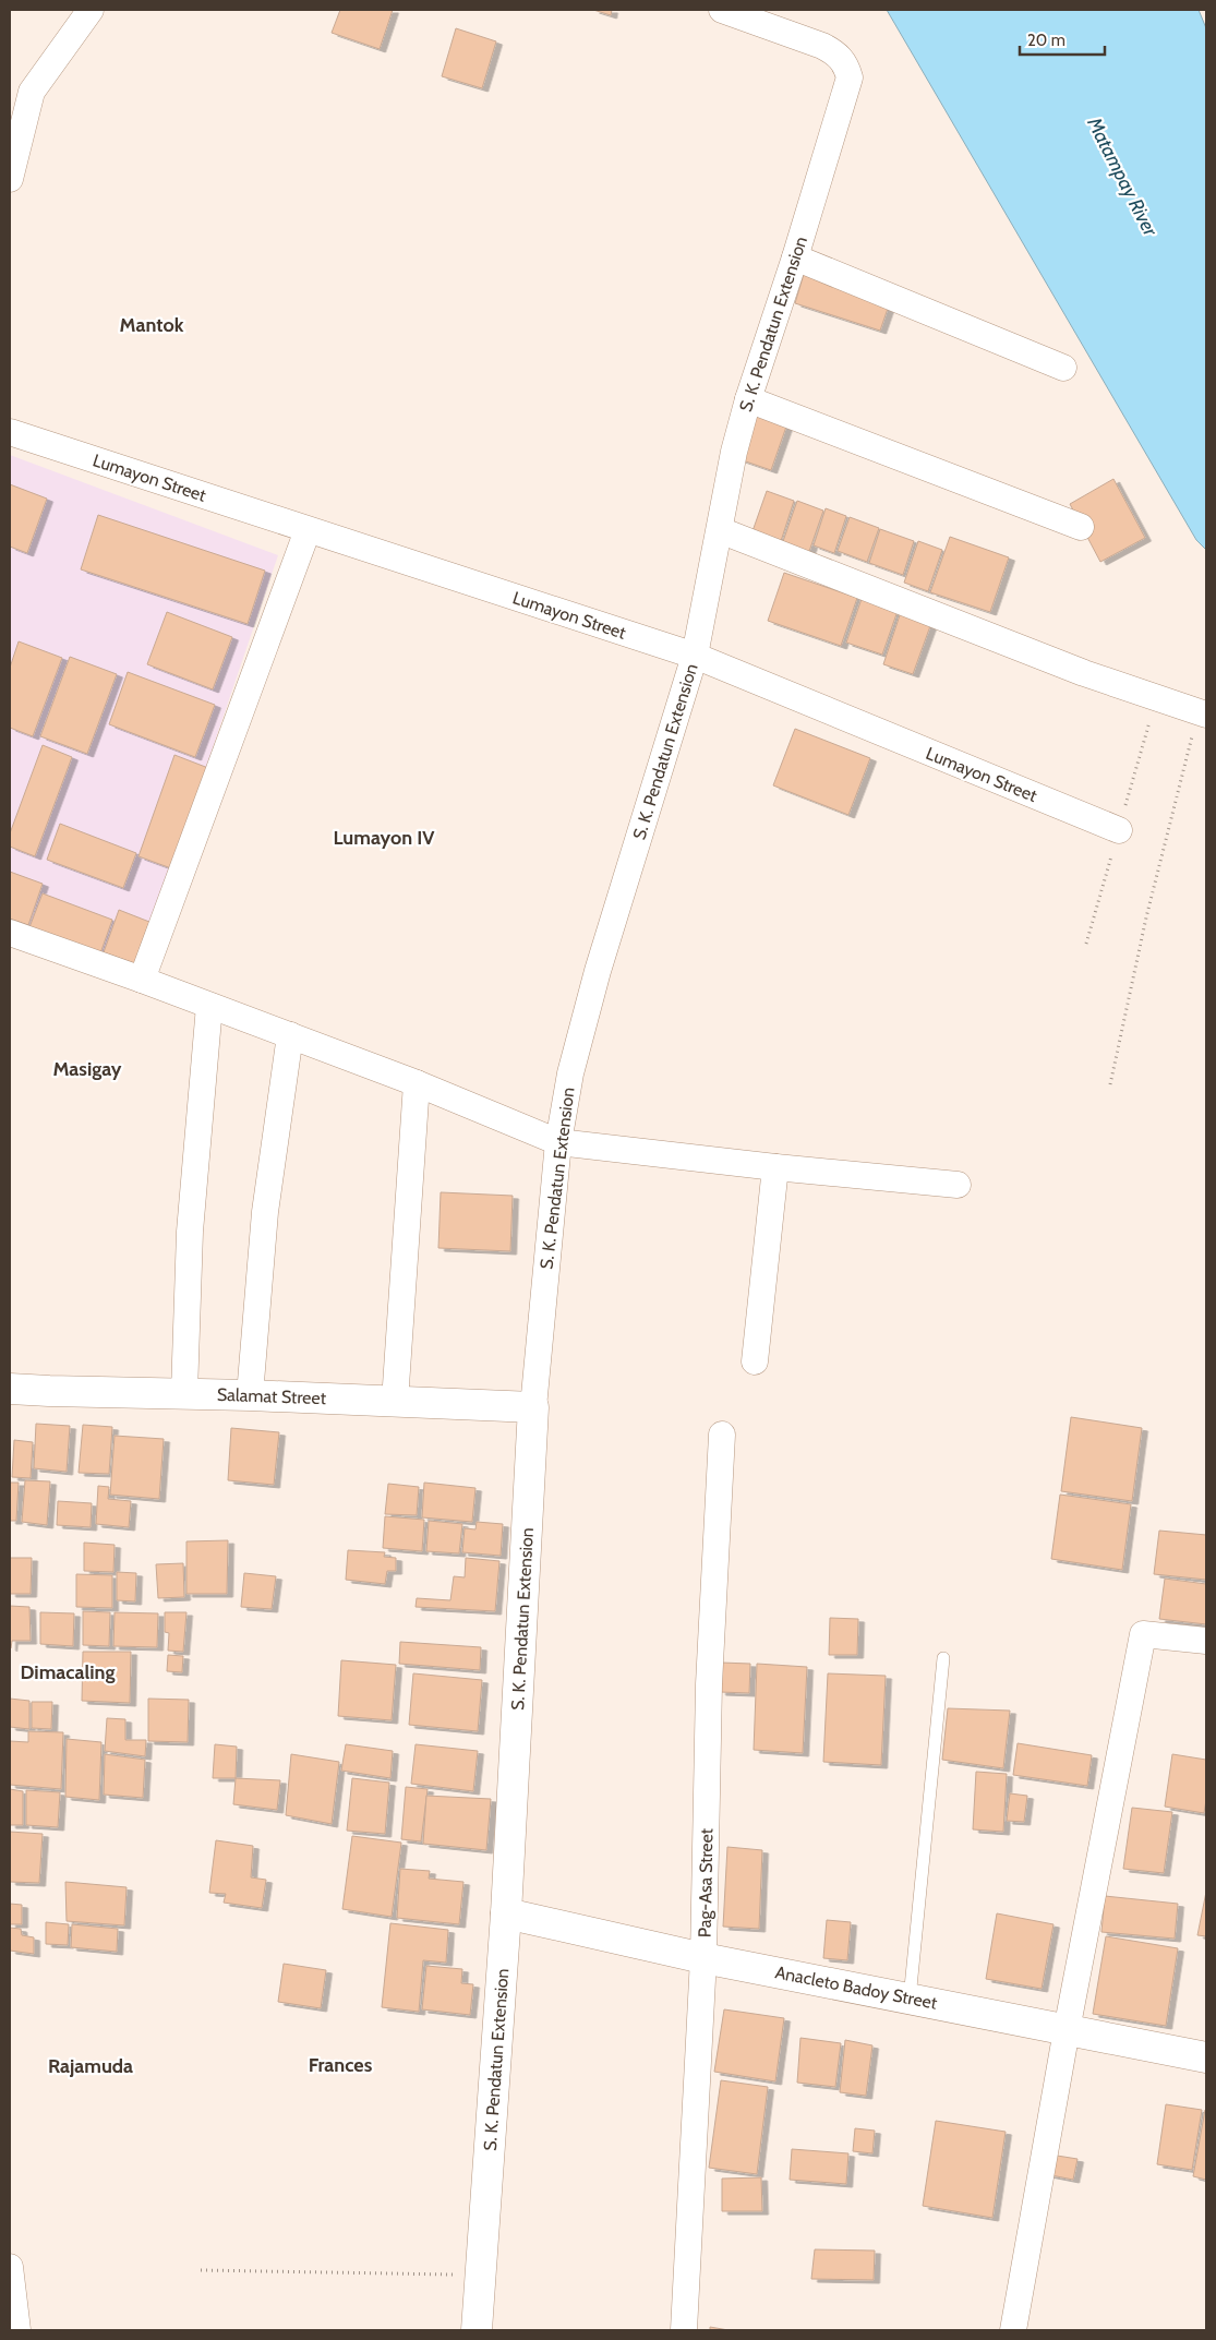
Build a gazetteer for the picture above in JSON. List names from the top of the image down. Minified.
{"streets":{"main road":["S. K. Pendatun Extension","Salamat Street","Anacleto Badoy Street"],"street":["Lumayon Street","Pag-Asa Street"]},"crossings":[["S. K. Pendatun Extension","Lumayon Street"],["S. K. Pendatun Extension","Salamat Street"],["S. K. Pendatun Extension","Anacleto Badoy Street"],["Pag-Asa Street","Anacleto Badoy Street"]],"districts":["Mantok","Lumayon IV","Masigay","Dimacaling","Frances","Rajamuda"],"water":["Matampay River"],"scale_bar":"20 m"}
